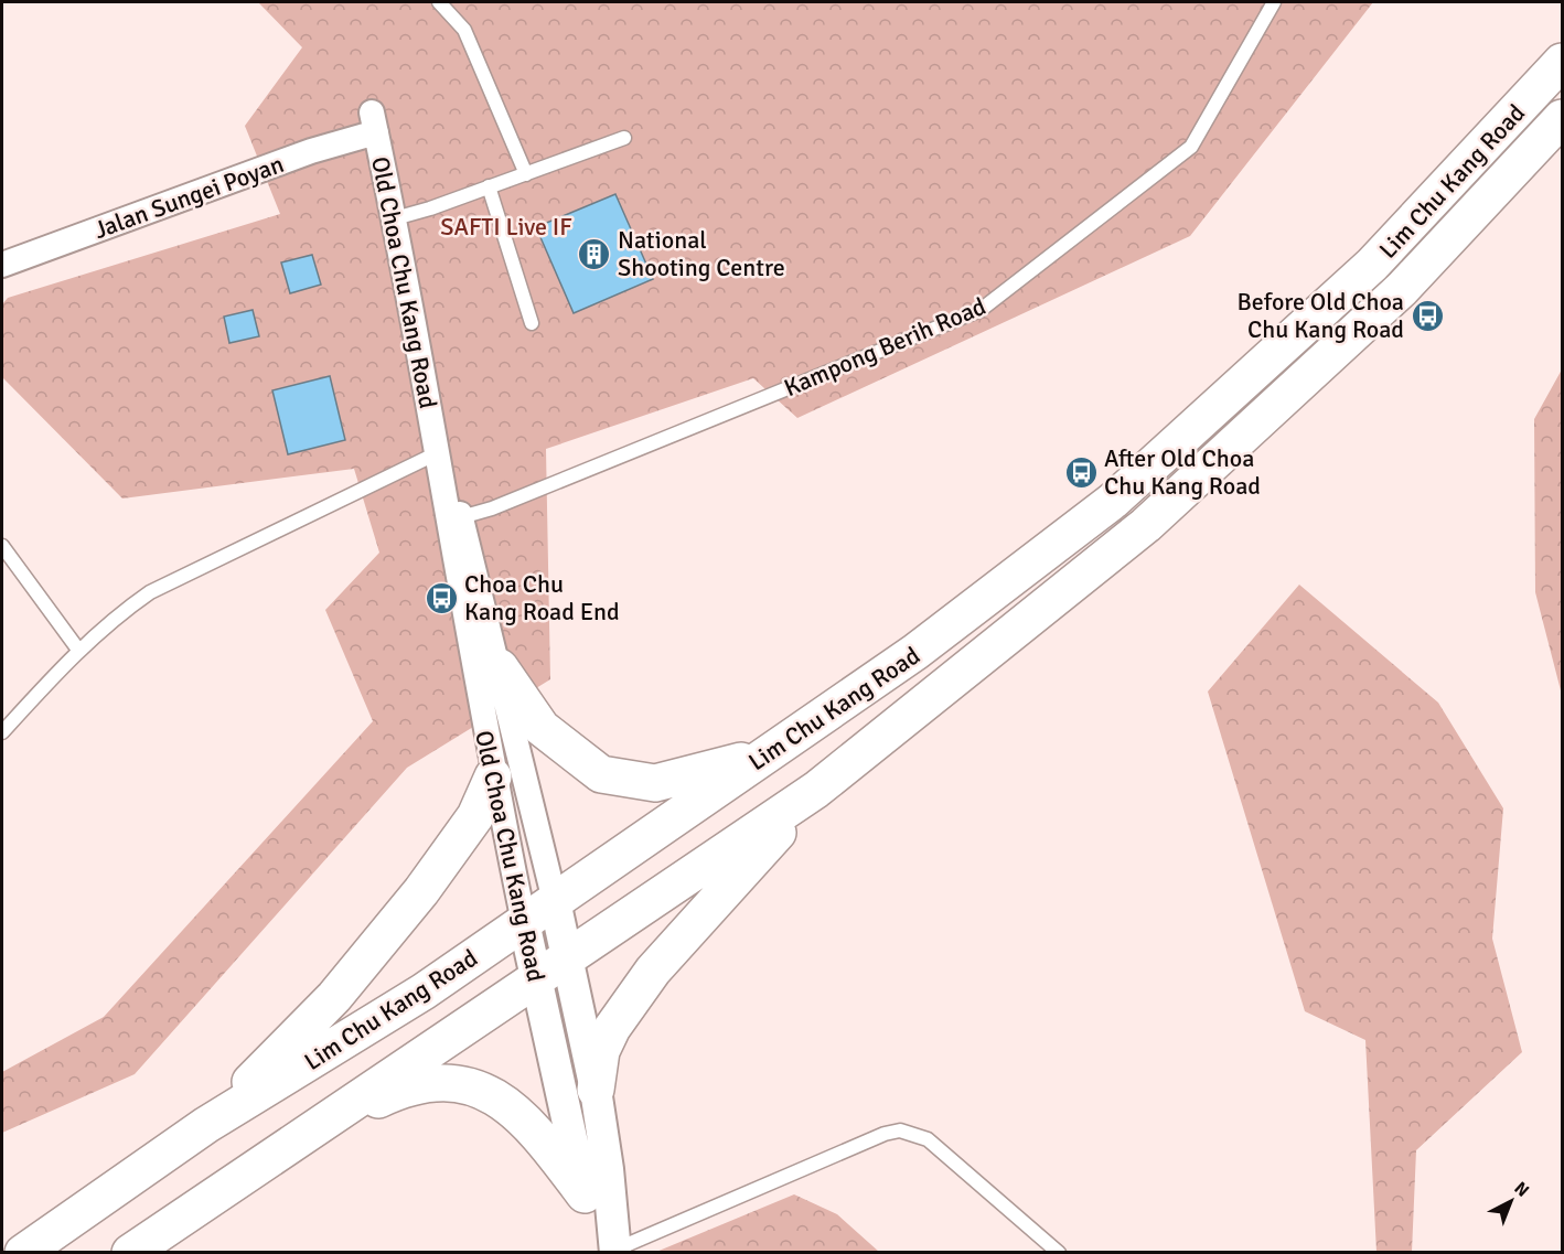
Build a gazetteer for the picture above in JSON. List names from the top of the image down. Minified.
{"streets":{"main road":["Lim Chu Kang Road"],"street":["Jalan Sungei Poyan","Old Choa Chu Kang Road"],"lane":["Kampong Berih Road"]},"crossings":[["Lim Chu Kang Road","Old Choa Chu Kang Road"],["Jalan Sungei Poyan","Old Choa Chu Kang Road"],["Old Choa Chu Kang Road","Kampong Berih Road"]],"parks":["SAFTI Live IF"],"places":{"building":["National Shooting Centre"],"bus stop":["Before Old Choa Chu Kang Road","After Old Choa Chu Kang Road","Choa Chu Kang Road End"]},"north":"top right"}
